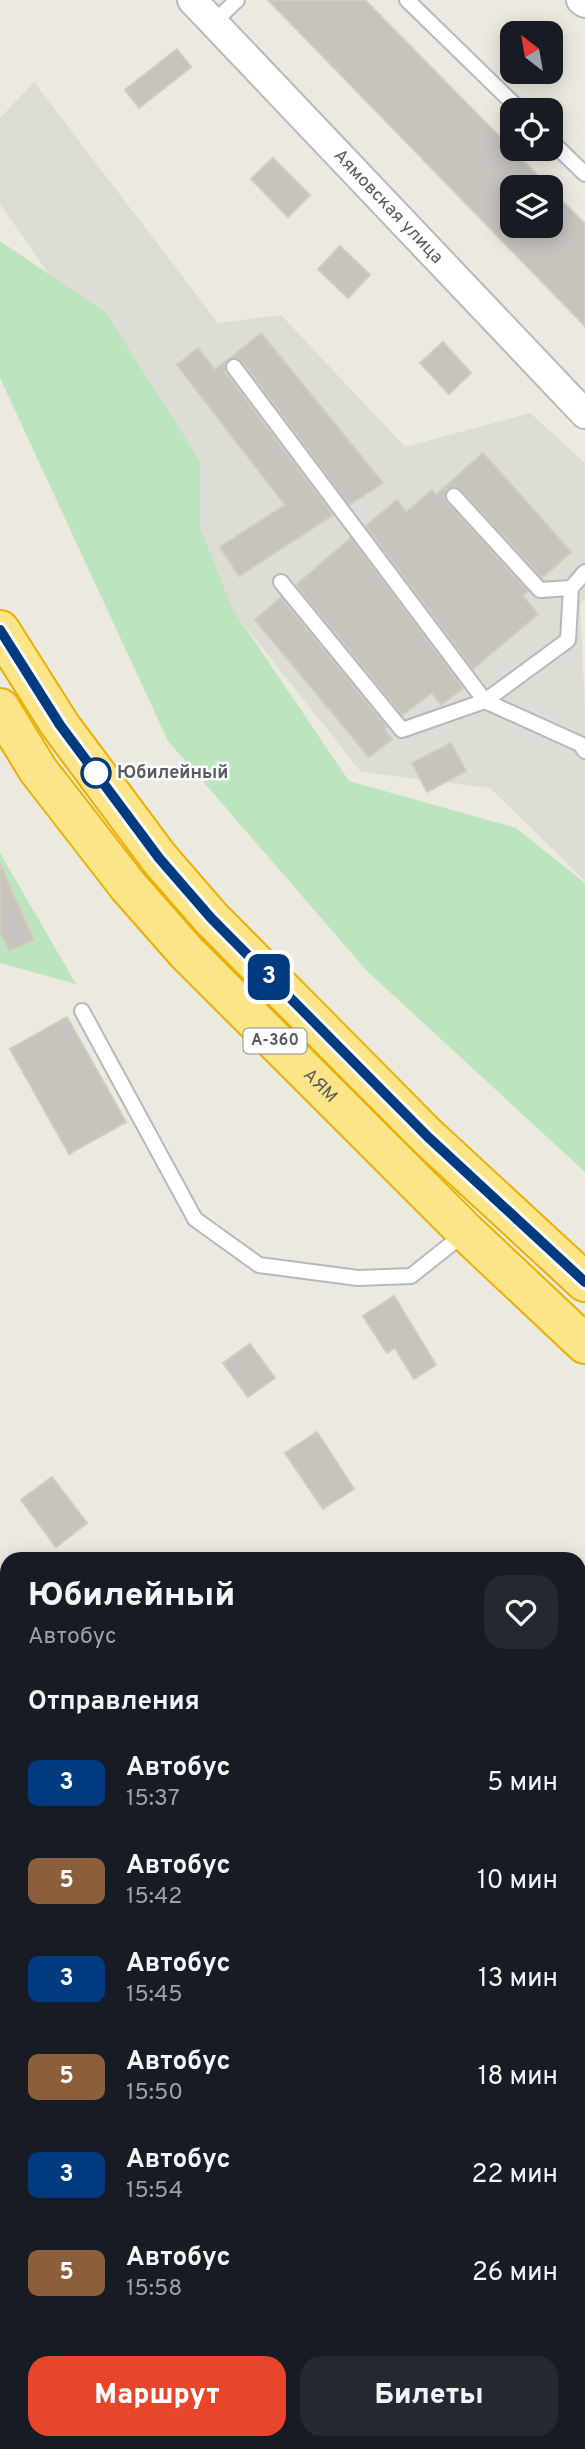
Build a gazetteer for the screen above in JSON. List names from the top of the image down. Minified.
{"streets":{"highway":["А-360","АЯМ"],"street":["Аямовская улица"]},"places":["Юбилейный"],"lines":["bus line 3"],"north":"top left","page":{"on_map":"3","heading":[["Юбилейный","Автобус"],"Отправления"],"list":[{"mark":"3","name":"Автобус","note":"15:37","value":"5 мин"},{"mark":"5","name":"Автобус","note":"15:42","value":"10 мин"},{"mark":"3","name":"Автобус","note":"15:45","value":"13 мин"},{"mark":"5","name":"Автобус","note":"15:50","value":"18 мин"},{"mark":"3","name":"Автобус","note":"15:54","value":"22 мин"},{"mark":"5","name":"Автобус","note":"15:58","value":"26 мин"}],"buttons":["Маршрут","Билеты"]}}
